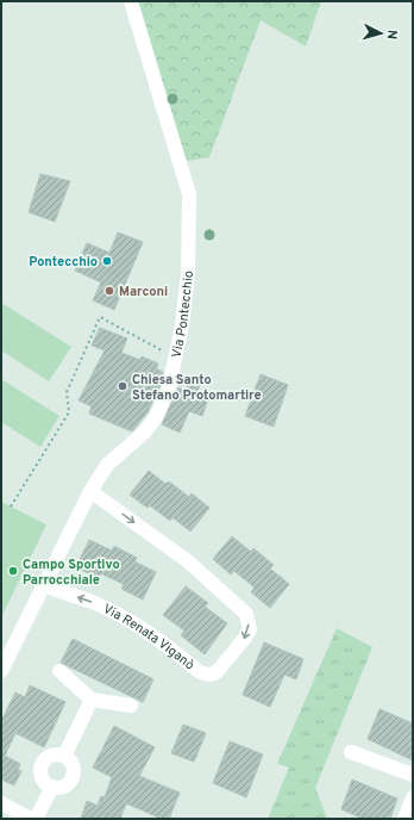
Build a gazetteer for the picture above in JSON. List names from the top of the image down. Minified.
{"streets":{"street":["Via Pontecchio","Via Renata Viganò"]},"crossings":[["Via Pontecchio","Via Renata Viganò"]],"places":["Pontecchio","Marconi","Chiesa Santo Stefano Protomartire","Campo Sportivo Parrocchiale"],"north":"right"}
